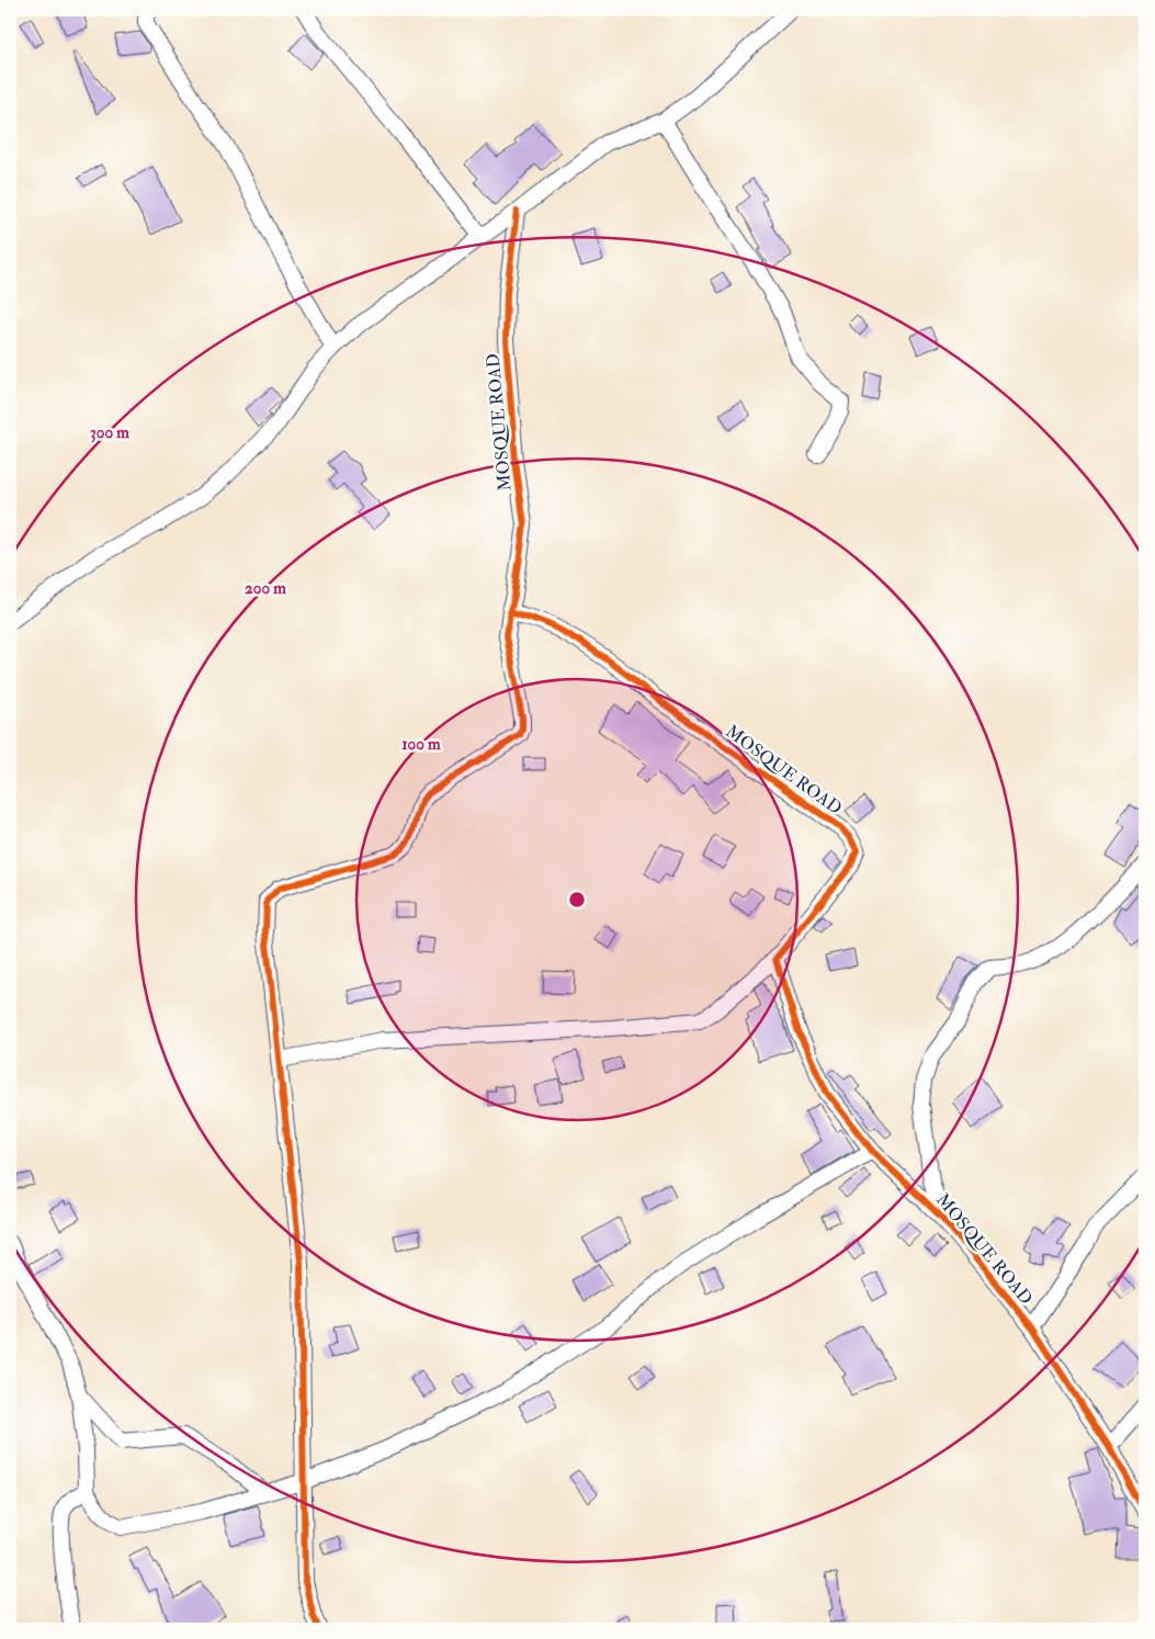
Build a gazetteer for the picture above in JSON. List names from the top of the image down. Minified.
{"streets":{"street":["MOSQUE ROAD"]},"rings":["300 m","200 m","100 m"]}
